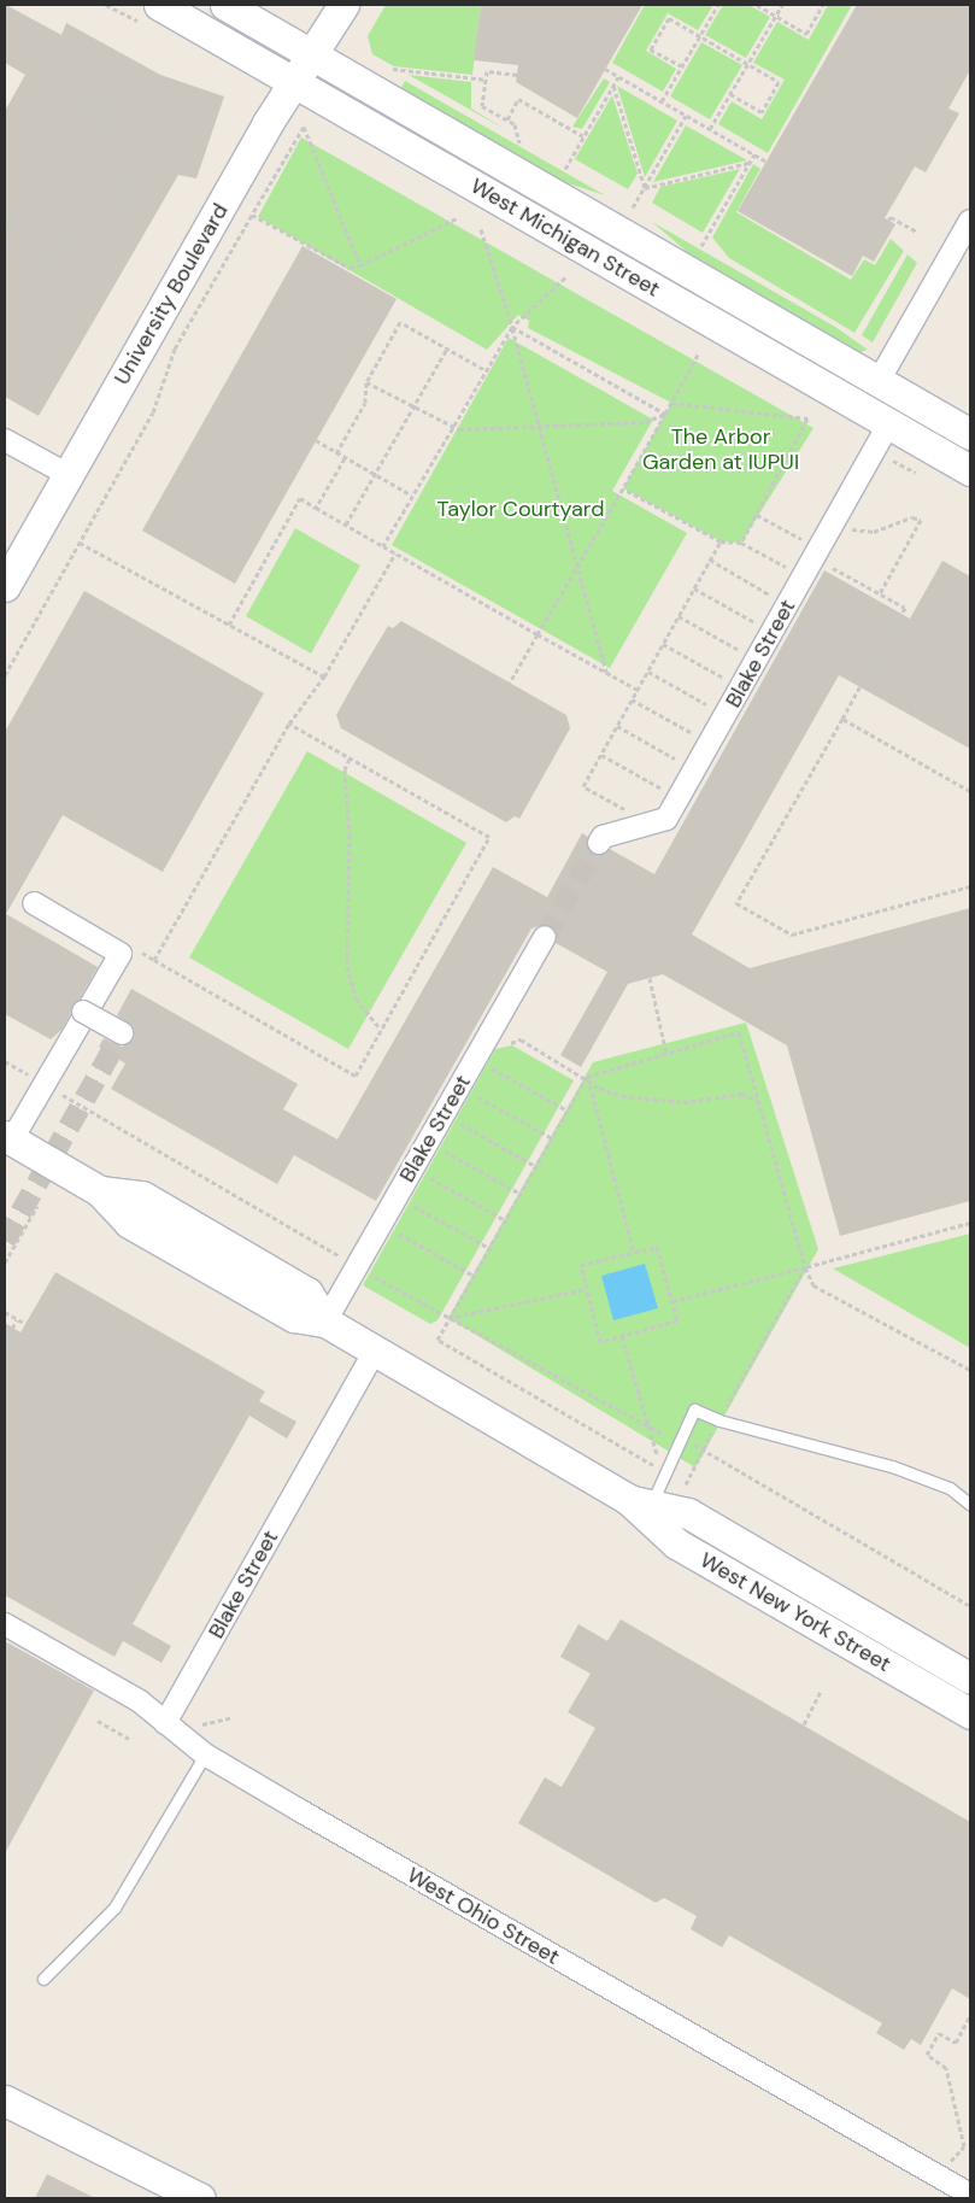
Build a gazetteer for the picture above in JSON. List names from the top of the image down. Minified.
{"streets":{"main road":["West Michigan Street","University Boulevard","West New York Street"],"street":["Blake Street","West Ohio Street"]},"crossings":[["West Michigan Street","University Boulevard"],["West Michigan Street","Blake Street"],["Blake Street","West New York Street"],["Blake Street","West Ohio Street"]],"parks":["The Arbor Garden at IUPUI","Taylor Courtyard"]}
